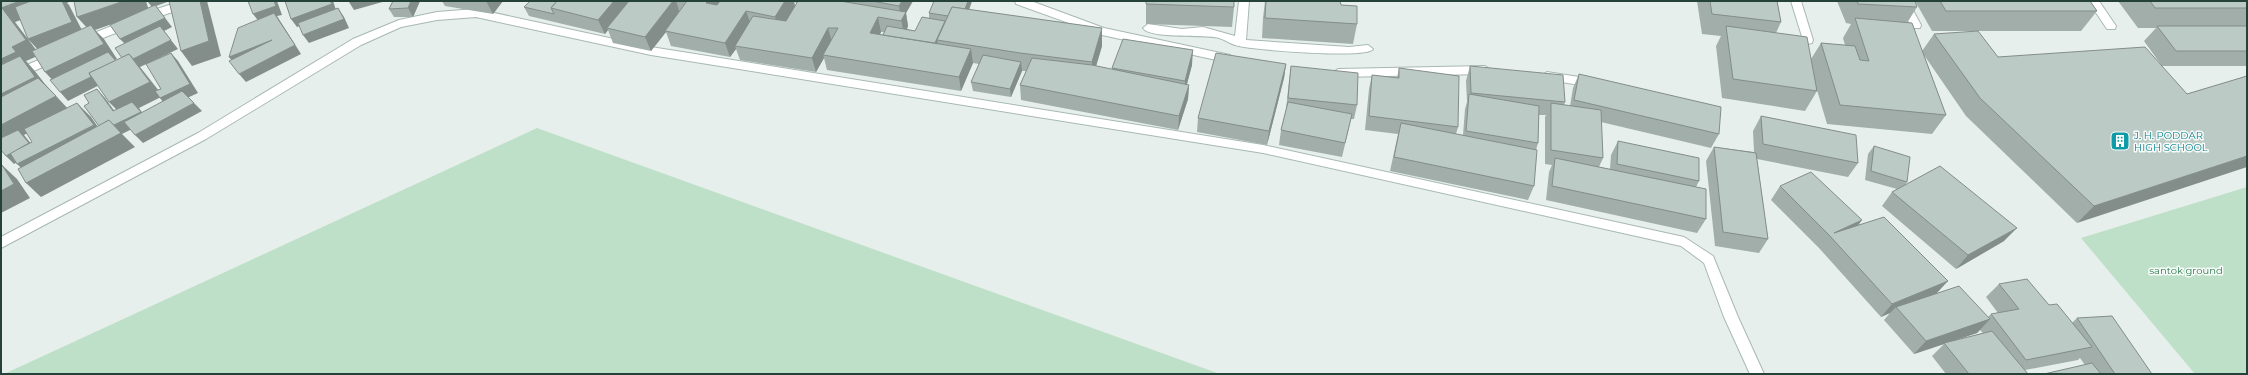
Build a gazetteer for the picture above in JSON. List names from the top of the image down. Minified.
{"parks":["santok ground"],"places":{"building":["J. H. PODDAR HIGH SCHOOL"]}}
